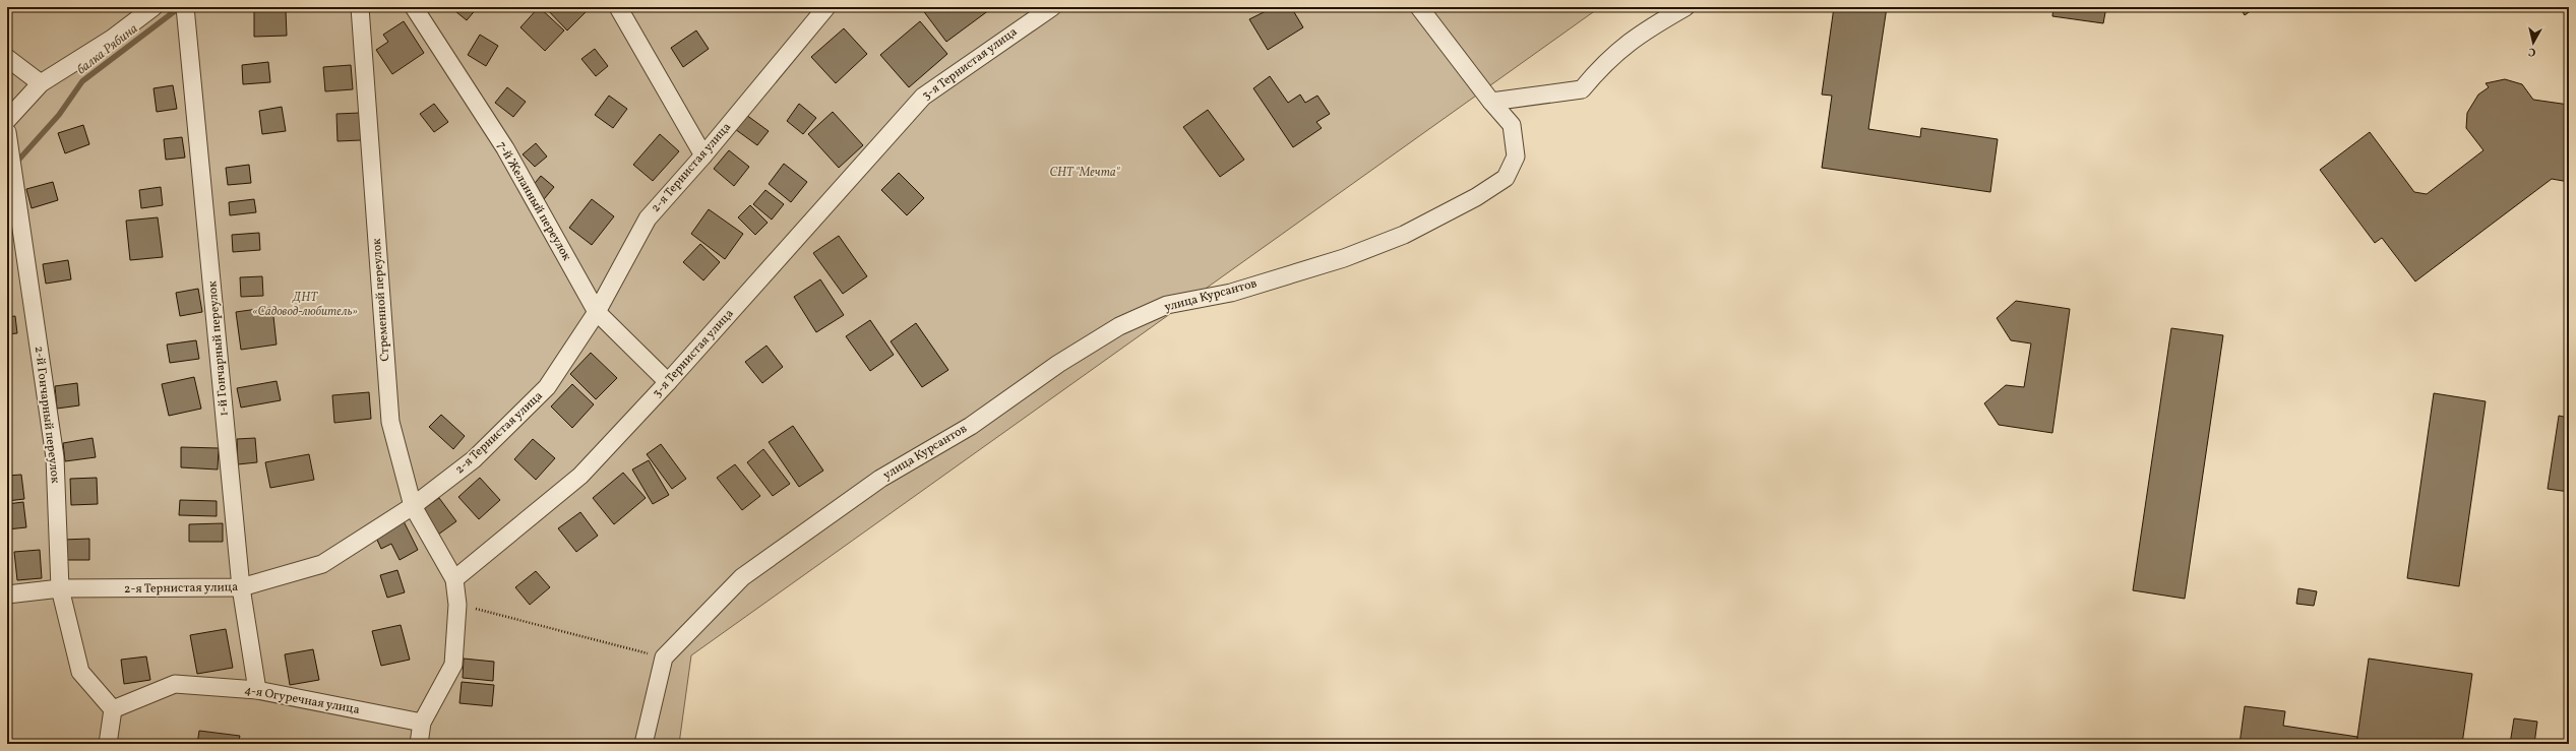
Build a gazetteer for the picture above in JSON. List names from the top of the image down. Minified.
{"streets":{"street":["3-я Тернистая улица","2-я Тернистая улица","7-й Желанный переулок","улица Курсантов","Стременной переулок","1-й Гончарный переулок","2-й Гончарный переулок","4-я Огуречная улица"]},"crossings":[["3-я Тернистая улица","7-й Желанный переулок"],["3-я Тернистая улица","Стременной переулок"],["2-я Тернистая улица","7-й Желанный переулок"],["2-я Тернистая улица","Стременной переулок"],["2-я Тернистая улица","1-й Гончарный переулок"],["2-я Тернистая улица","2-й Гончарный переулок"],["1-й Гончарный переулок","4-я Огуречная улица"],["2-й Гончарный переулок","4-я Огуречная улица"]],"water":["балка Рябина"],"parks":["СНТ \"Мечта\"","ДНТ «Садовод-любитель»"],"north":"bottom"}
